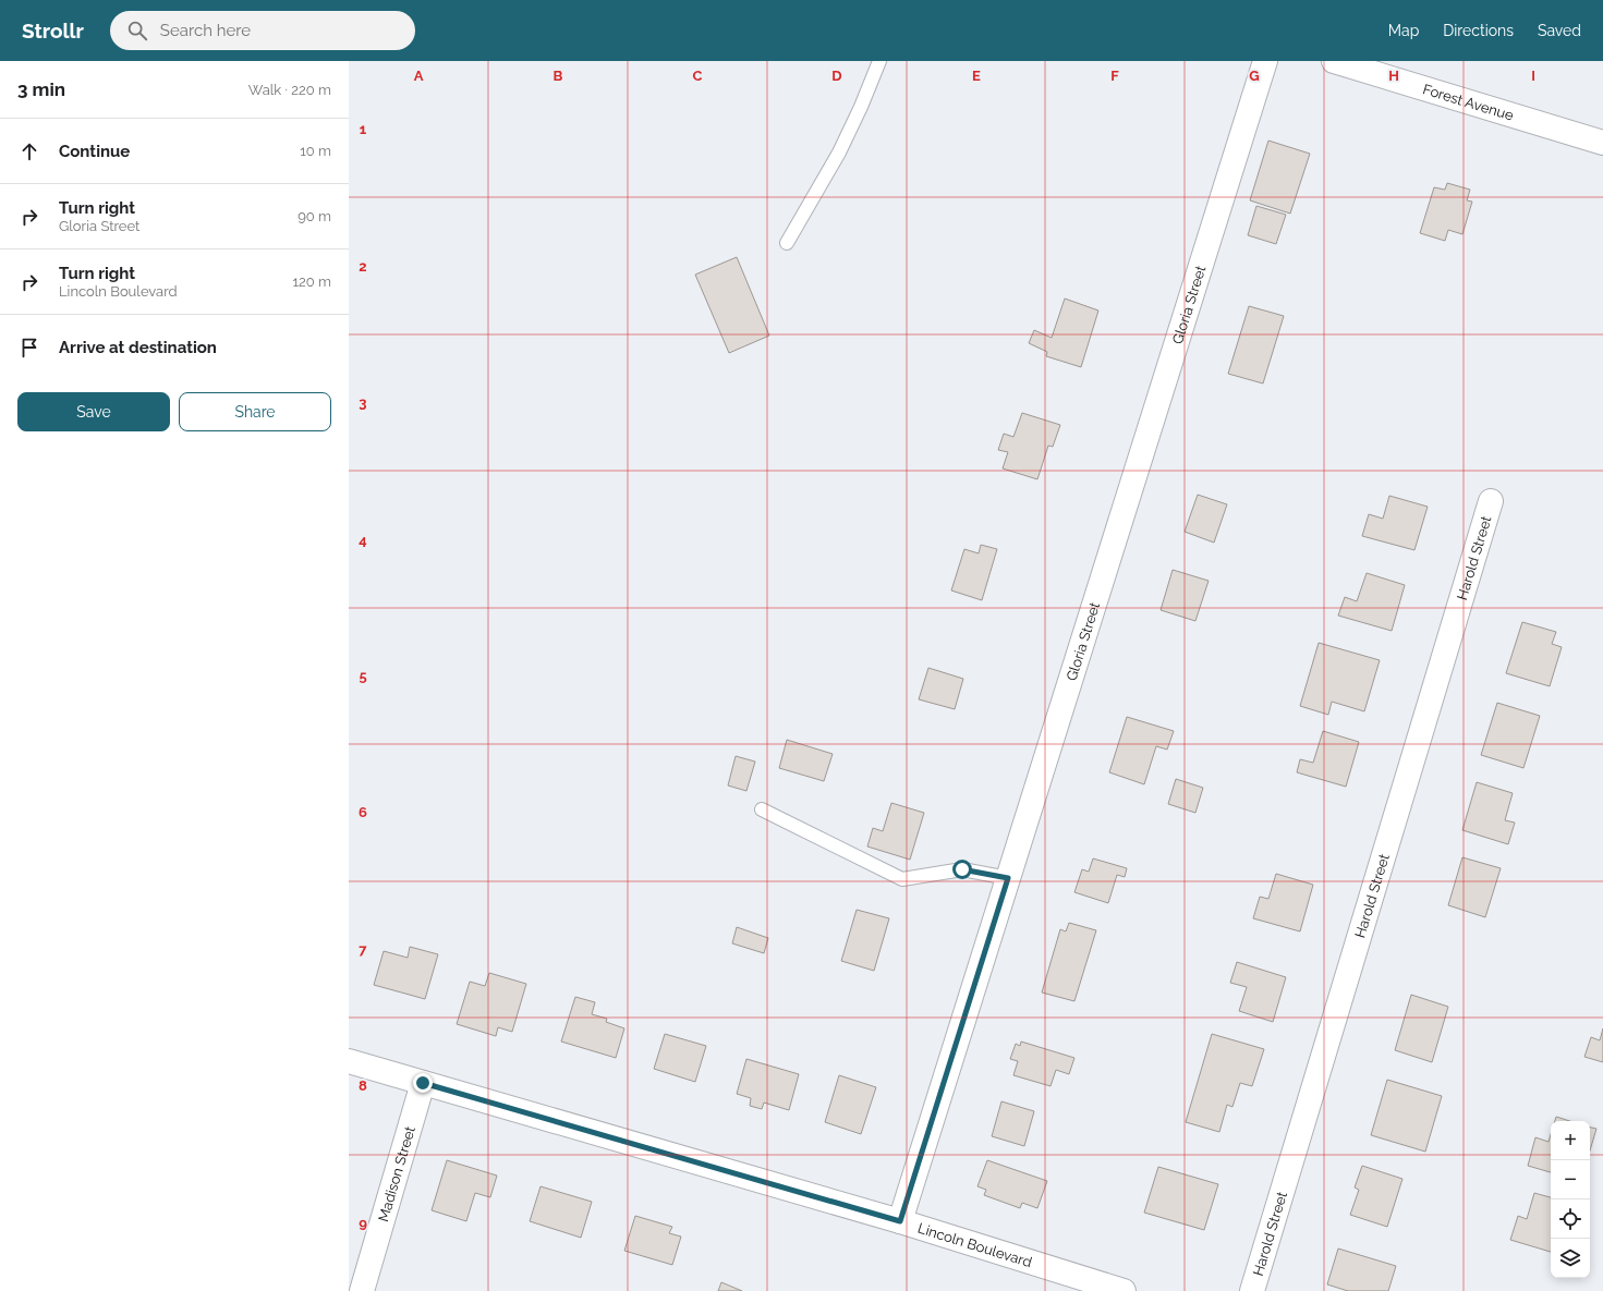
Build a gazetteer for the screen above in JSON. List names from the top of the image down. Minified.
{"streets":{"street":["Forest Avenue","Gloria Street","Harold Street","Madison Street","Lincoln Boulevard"]},"crossings":[["Gloria Street","Lincoln Boulevard"],["Madison Street","Lincoln Boulevard"]],"page":{"header":"Strollr","search":"Search here","nav":["Map","Directions","Saved"],"heading":["3 min","Walk · 220 m"],"list":[["Continue","10 m"],["Turn right","Gloria Street","90 m"],["Turn right","Lincoln Boulevard","120 m"],"Arrive at destination"],"buttons":["Save","Share"],"map_buttons":["+","−"]},"grid":{"columns":["A","B","C","D","E","F","G","H","I"],"rows":["1","2","3","4","5","6","7","8","9"]}}
